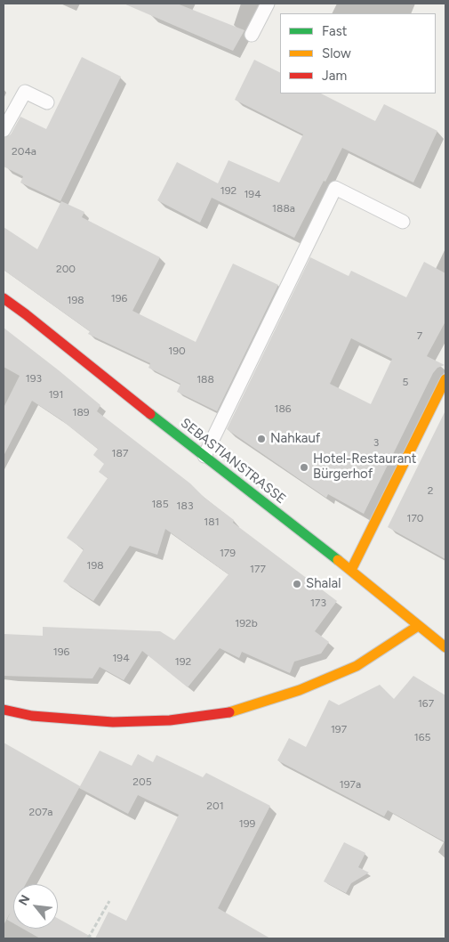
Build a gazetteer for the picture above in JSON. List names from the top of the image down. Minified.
{"streets":{"street":["SEBASTIANSTRASSE"]},"places":["Nahkauf","Hotel-Restaurant Bürgerhof","Shalal"],"house_numbers":["204a","192","194","188a","200","196","198","7","190","193","188","5","191","186","189","3","187","2","185","183","170","181","179","198","177","173","192b","196","194","192","167","197","165","205","197a","201","207a","199"],"legend":["Fast","Slow","Jam"],"north":"top left"}
